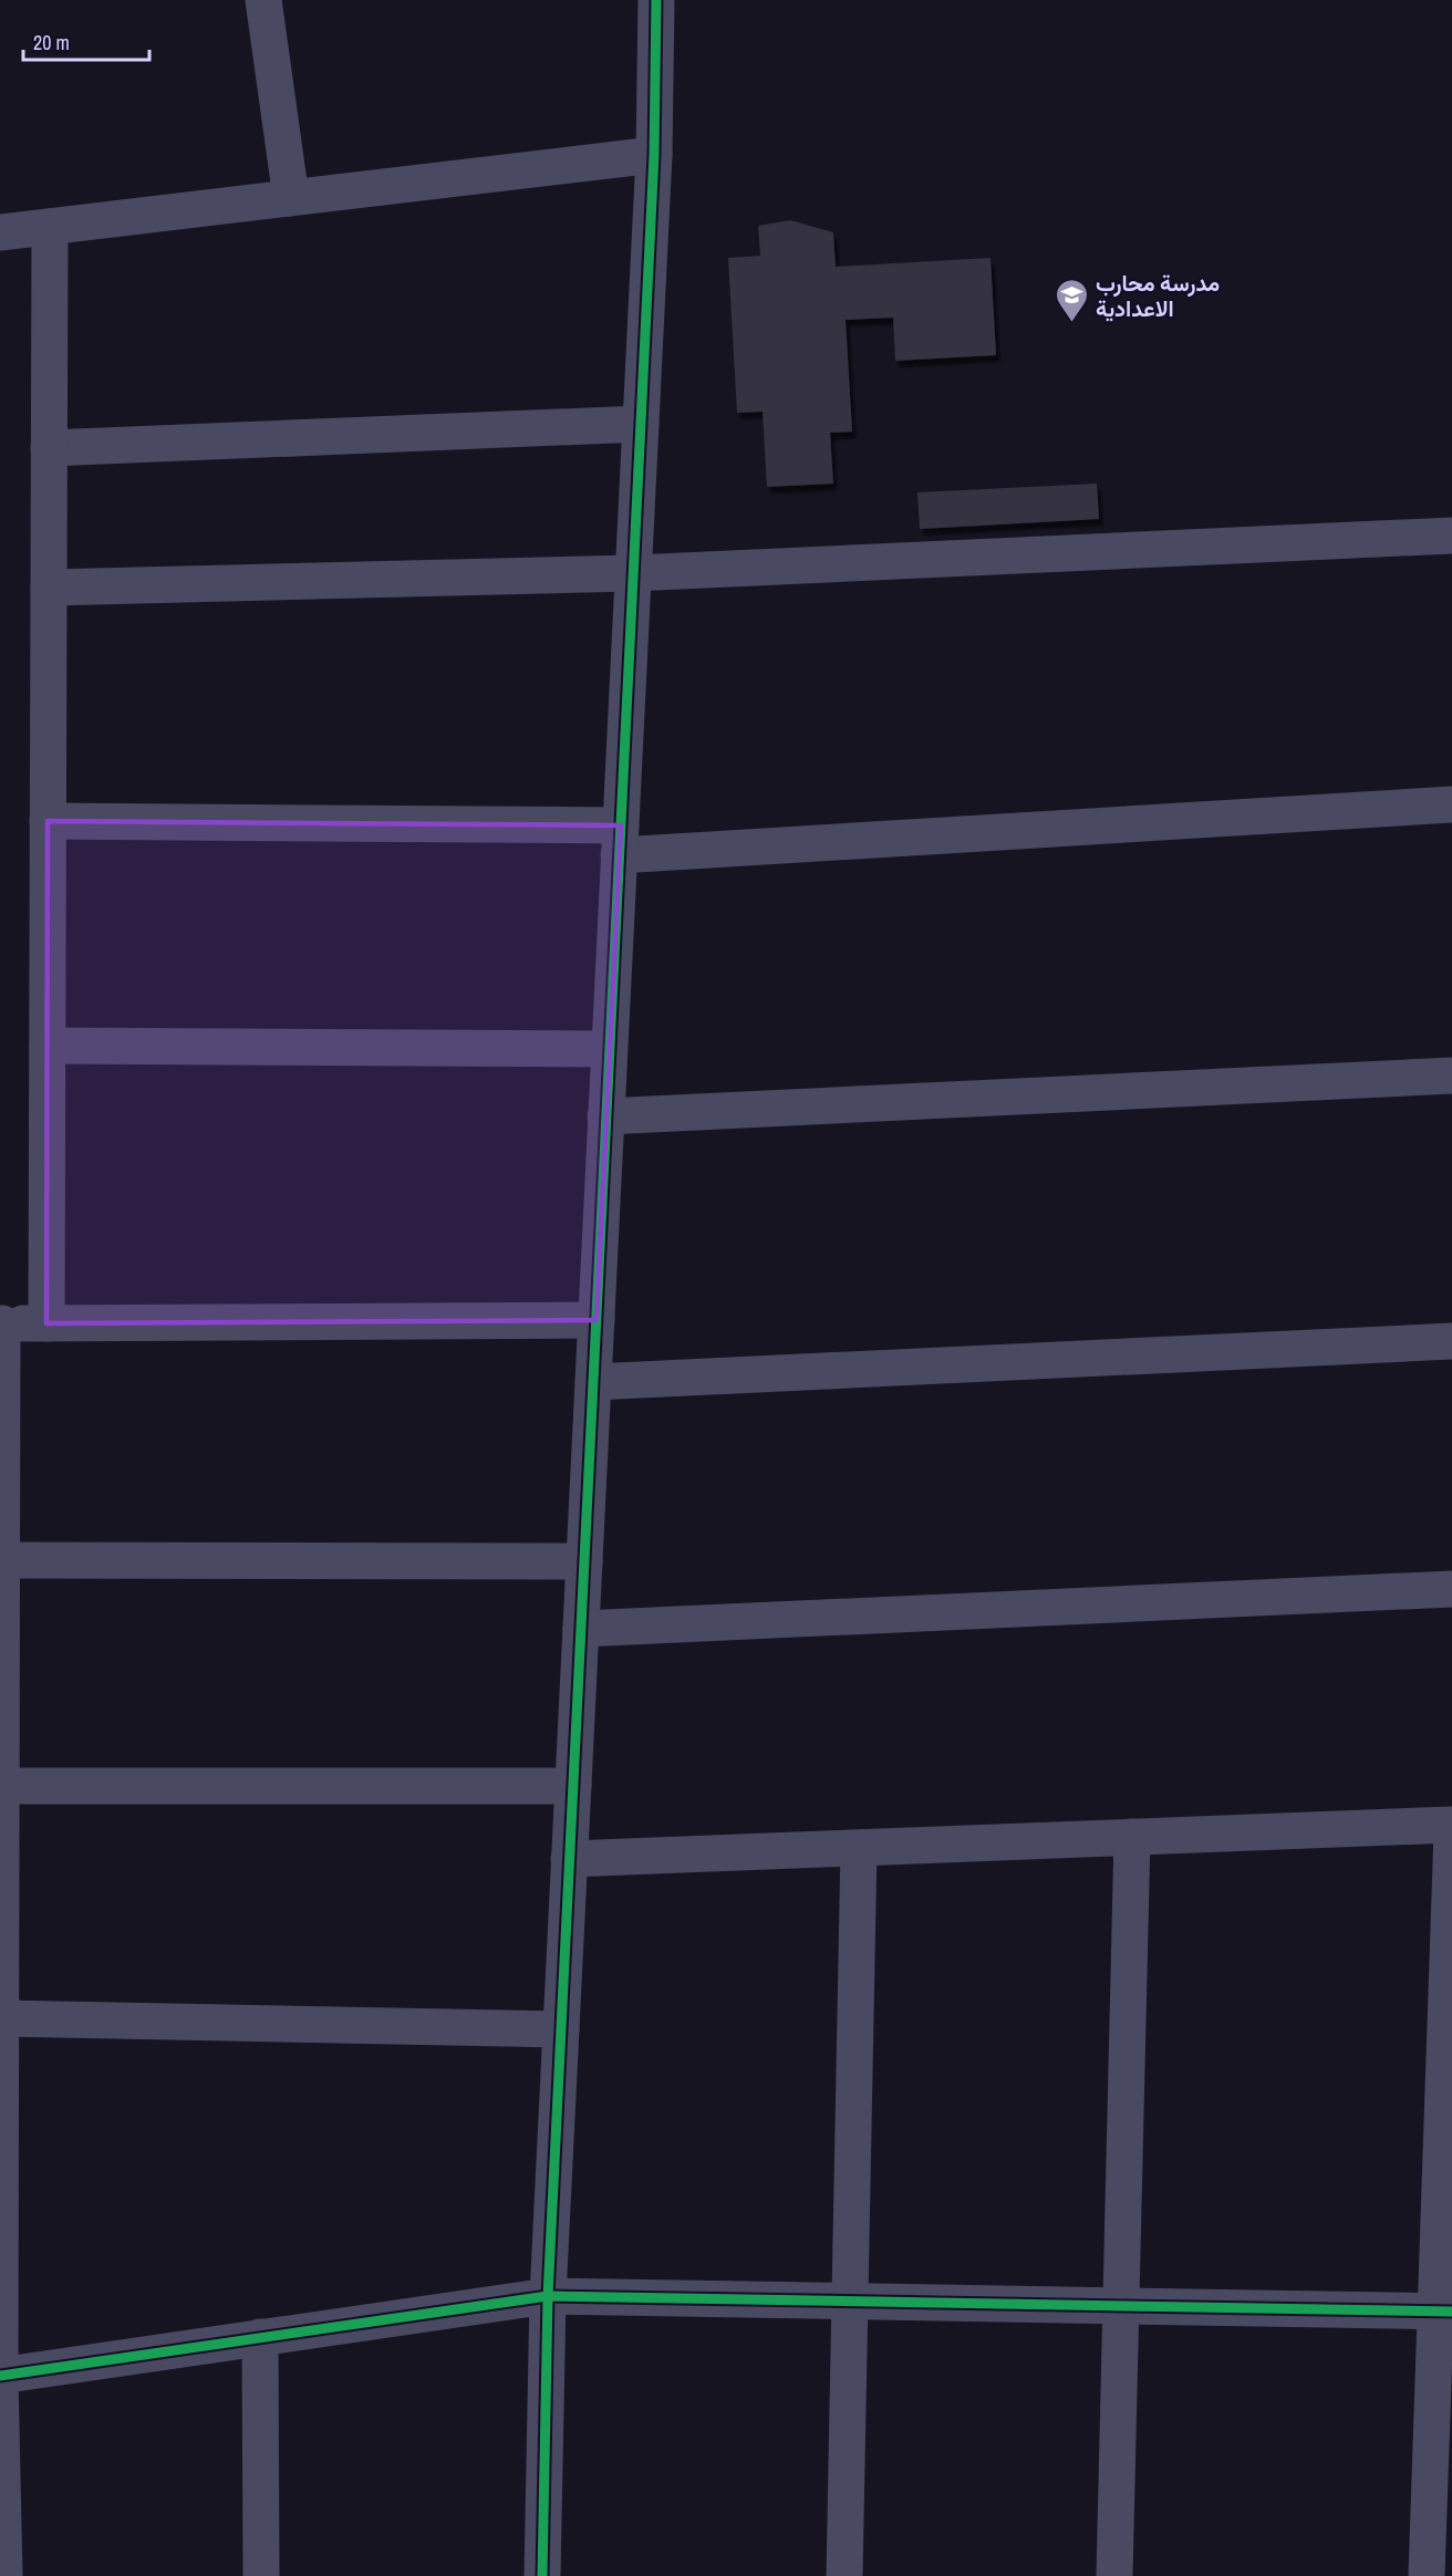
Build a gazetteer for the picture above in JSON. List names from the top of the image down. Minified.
{"places":{"school or university":["مدرسة محارب الاعدادية"]},"scale_bar":"20 m"}
